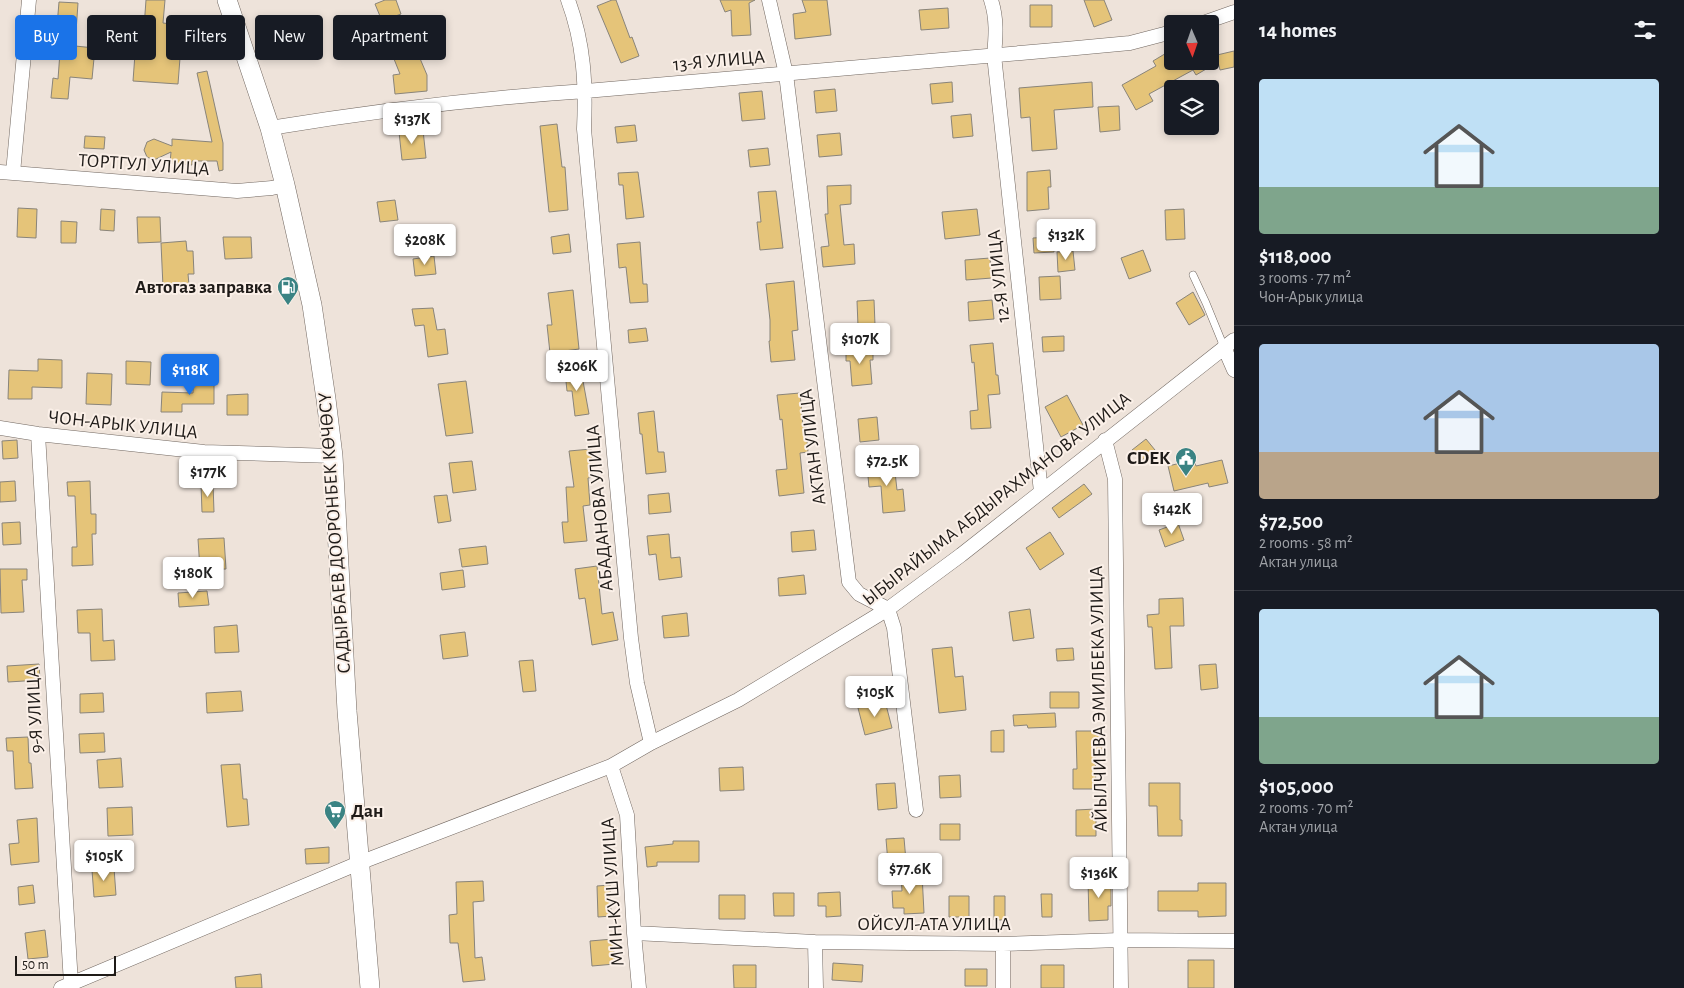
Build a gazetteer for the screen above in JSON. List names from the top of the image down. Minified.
{"streets":{"main road":["САДЫРБАЕВ ДООРОНБЕК КӨЧӨСҮ"],"street":["13-Я УЛИЦА","ТОРТГУЛ УЛИЦА","12-Я УЛИЦА","ЧОН-АРЫК УЛИЦА","АКТАН УЛИЦА","ЫБЫРАЙЫМА АБДЫРАХМАНОВА УЛИЦА","АБАДАНОВА УЛИЦА","АЙЫЛЧИЕВА ЭМИЛБЕКА УЛИЦА","9-Я УЛИЦА","МИН-КУШ УЛИЦА","ОЙСУЛ-АТА УЛИЦА"]},"crossings":[["13-Я УЛИЦА","12-Я УЛИЦА"],["13-Я УЛИЦА","АКТАН УЛИЦА"],["13-Я УЛИЦА","АБАДАНОВА УЛИЦА"],["13-Я УЛИЦА","САДЫРБАЕВ ДООРОНБЕК КӨЧӨСҮ"],["ТОРТГУЛ УЛИЦА","САДЫРБАЕВ ДООРОНБЕК КӨЧӨСҮ"],["12-Я УЛИЦА","ЫБЫРАЙЫМА АБДЫРАХМАНОВА УЛИЦА"],["ЧОН-АРЫК УЛИЦА","САДЫРБАЕВ ДООРОНБЕК КӨЧӨСҮ"],["ЧОН-АРЫК УЛИЦА","9-Я УЛИЦА"],["АКТАН УЛИЦА","ЫБЫРАЙЫМА АБДЫРАХМАНОВА УЛИЦА"],["ЫБЫРАЙЫМА АБДЫРАХМАНОВА УЛИЦА","АБАДАНОВА УЛИЦА"],["ЫБЫРАЙЫМА АБДЫРАХМАНОВА УЛИЦА","САДЫРБАЕВ ДООРОНБЕК КӨЧӨСҮ"],["ЫБЫРАЙЫМА АБДЫРАХМАНОВА УЛИЦА","АЙЫЛЧИЕВА ЭМИЛБЕКА УЛИЦА"],["ЫБЫРАЙЫМА АБДЫРАХМАНОВА УЛИЦА","9-Я УЛИЦА"],["ЫБЫРАЙЫМА АБДЫРАХМАНОВА УЛИЦА","МИН-КУШ УЛИЦА"],["АЙЫЛЧИЕВА ЭМИЛБЕКА УЛИЦА","ОЙСУЛ-АТА УЛИЦА"],["МИН-КУШ УЛИЦА","ОЙСУЛ-АТА УЛИЦА"]],"places":{"fuel station":["Автогаз заправка"],"public building":["CDEK"],"supermarket":["Дан"]},"scale_bar":"50 m","north":"bottom","page":{"heading":"14 homes","chip":["Buy","Rent","Filters","New","Apartment"],"list":[{"name":"$118,000","note":"3 rooms · 77 m² · Чон-Арык улица"},{"name":"$72,500","note":"2 rooms · 58 m² · Актан улица"},{"name":"$105,000","note":"2 rooms · 70 m² · Актан улица"}],"price":["$137K","$132K","$208K","$107K","$206K","$118K","$72.5K","$177K","$142K","$180K","$105K","$105K","$77.6K","$136K"],"scale":"50 m"}}
